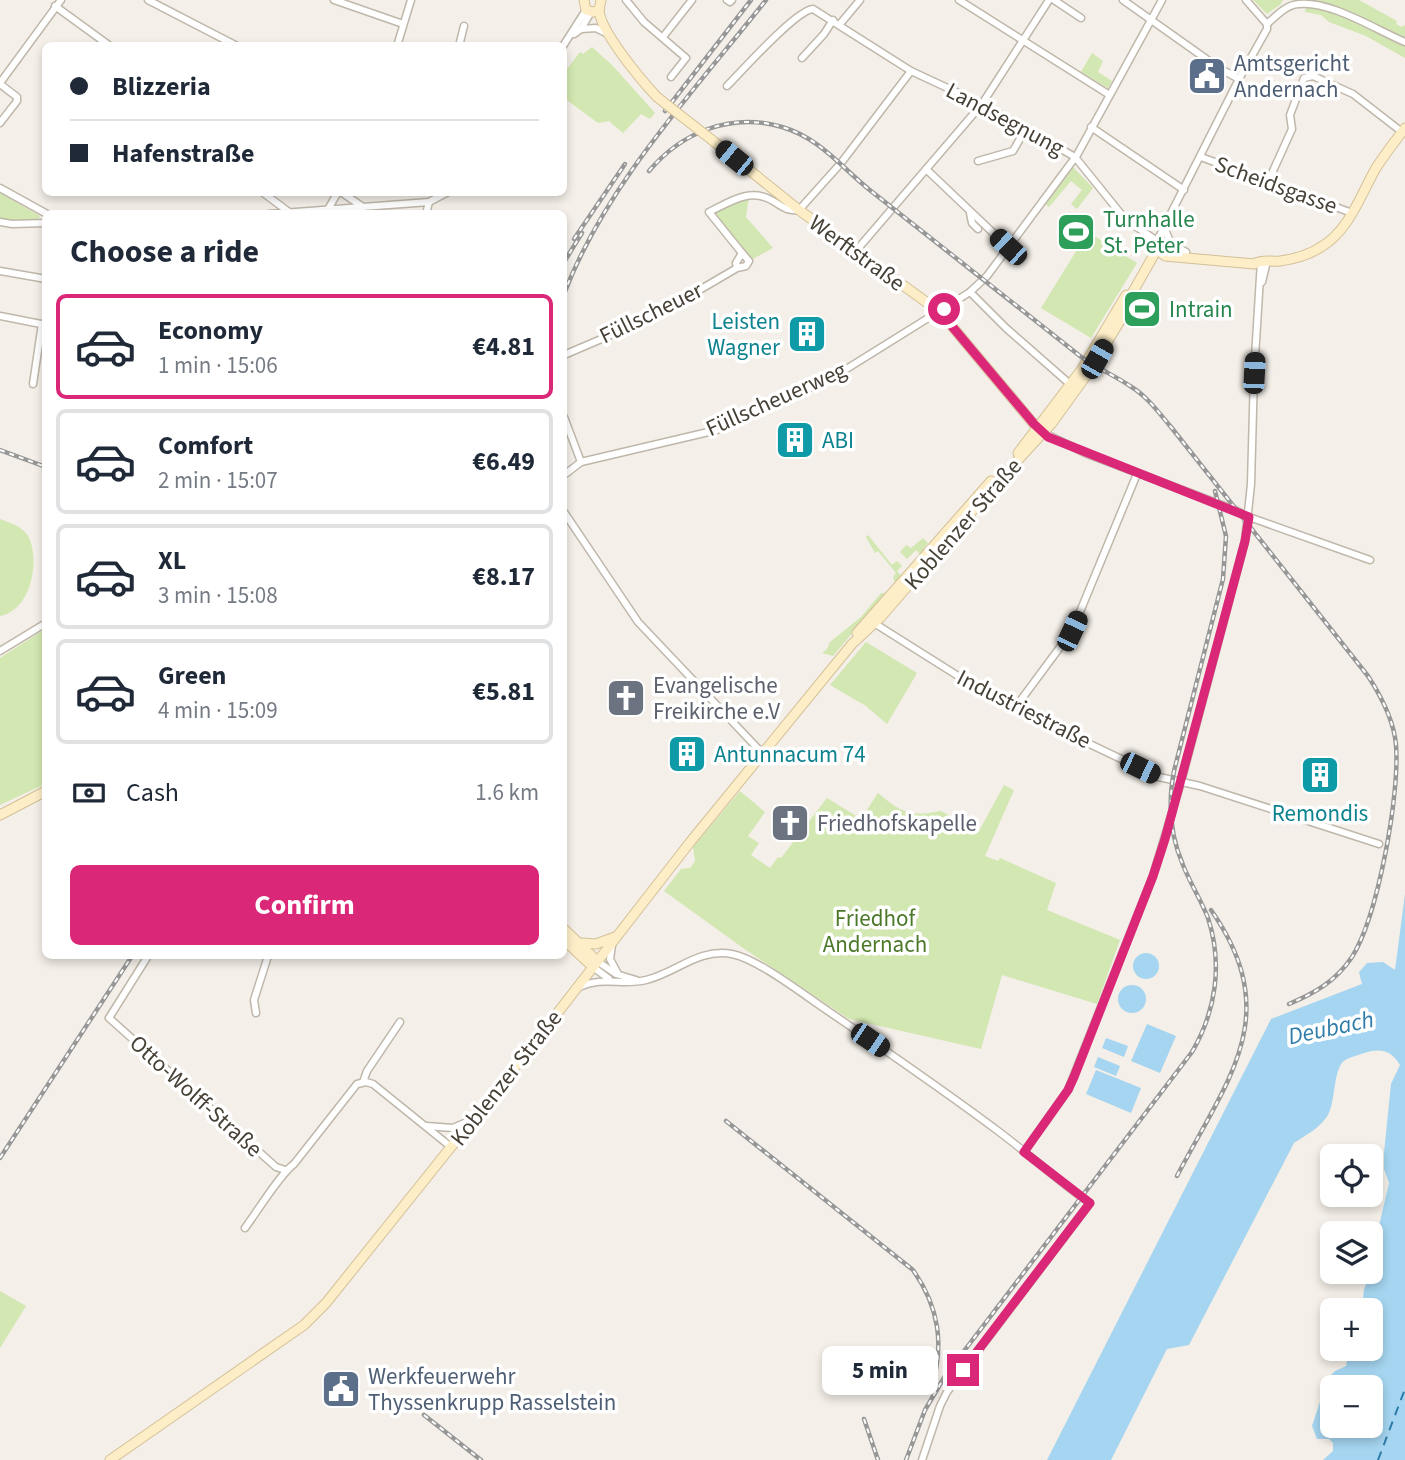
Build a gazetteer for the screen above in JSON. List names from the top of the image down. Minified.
{"streets":{"street":["Landsegnung","Scheidsgasse","Werftstraße","Füllscheuer","Füllscheuerweg","Koblenzer Straße","Industriestraße","Otto-Wolff-Straße"]},"crossings":[["Landsegnung","Füllscheuerweg"],["Landsegnung","Koblenzer Straße"],["Scheidsgasse","Koblenzer Straße"],["Werftstraße","Füllscheuerweg"],["Werftstraße","Koblenzer Straße"],["Koblenzer Straße","Industriestraße"]],"water":["Deubach"],"parks":["Friedhof Andernach"],"places":{"public building":["Amtsgericht Andernach","Werkfeuerwehr Thyssenkrupp Rasselstein"],"sports":["Turnhalle St. Peter","Intrain"],"building":["Leisten Wagner","ABI","Antunnacum 74","Remondis"],"church":["Evangelische Freikirche e.V","Friedhofskapelle"]},"page":{"banner":["Blizzeria","Hafenstraße"],"heading":"Choose a ride","list":[{"name":"Economy","note":"1 min · 15:06","value":"€4.81"},{"name":"Comfort","note":"2 min · 15:07","value":"€6.49"},{"name":"XL","note":"3 min · 15:08","value":"€8.17"},{"name":"Green","note":"4 min · 15:09","value":"€5.81"}],"pay":["Cash","1.6 km"],"buttons":"Confirm","map_buttons":["+","−"],"bubble":"5 min"}}
